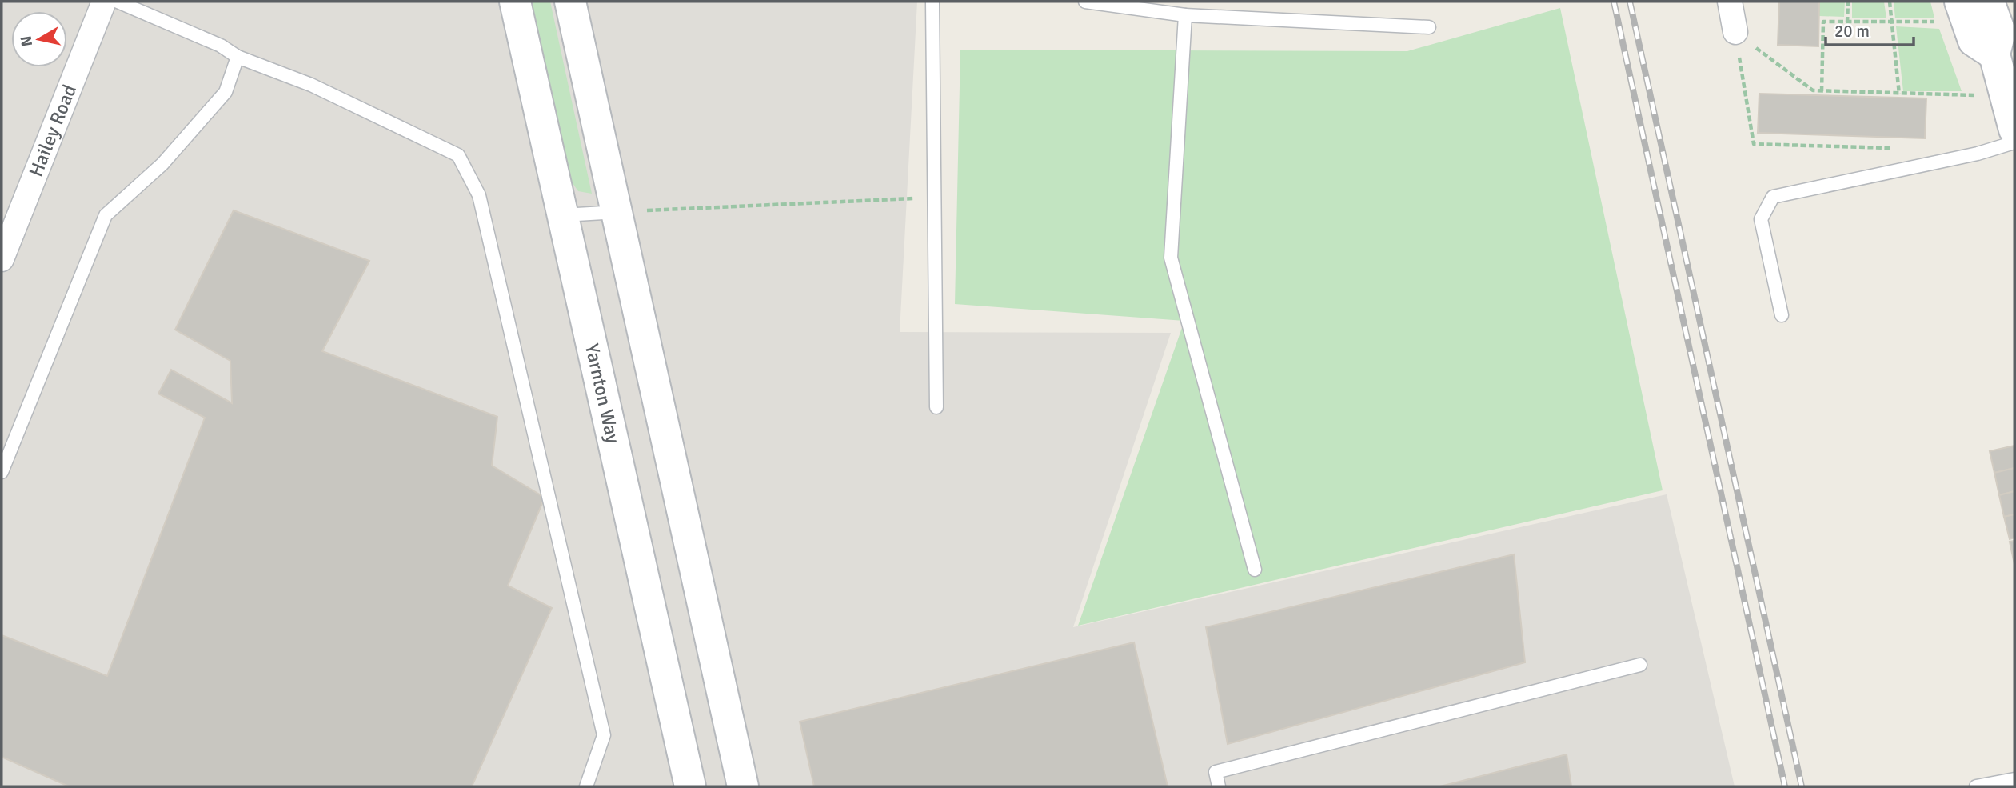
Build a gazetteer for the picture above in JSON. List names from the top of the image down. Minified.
{"streets":{"street":["Hailey Road","Yarnton Way"]},"scale_bar":"20 m","north":"left"}
